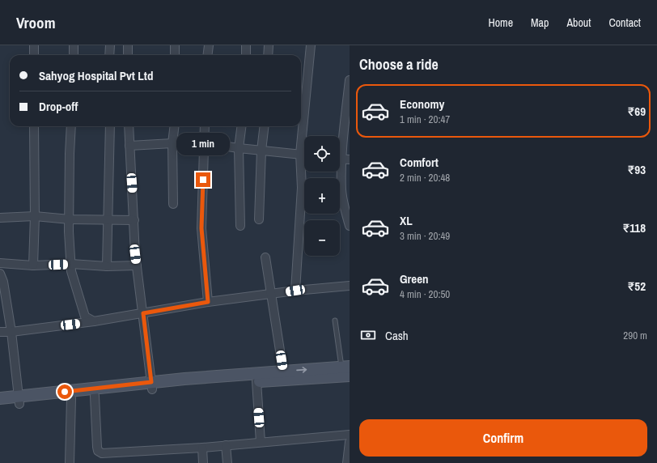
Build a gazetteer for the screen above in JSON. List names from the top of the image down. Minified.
{"page":{"header":"Vroom","nav":["Home","Map","About","Contact"],"heading":"Choose a ride","banner":["Sahyog Hospital Pvt Ltd","Drop-off"],"list":[{"name":"Economy","note":"1 min · 20:47","value":"₹69"},{"name":"Comfort","note":"2 min · 20:48","value":"₹93"},{"name":"XL","note":"3 min · 20:49","value":"₹118"},{"name":"Green","note":"4 min · 20:50","value":"₹52"}],"bubble":"1 min","map_buttons":["+","−"],"pay":["Cash","290 m"],"buttons":"Confirm"}}
